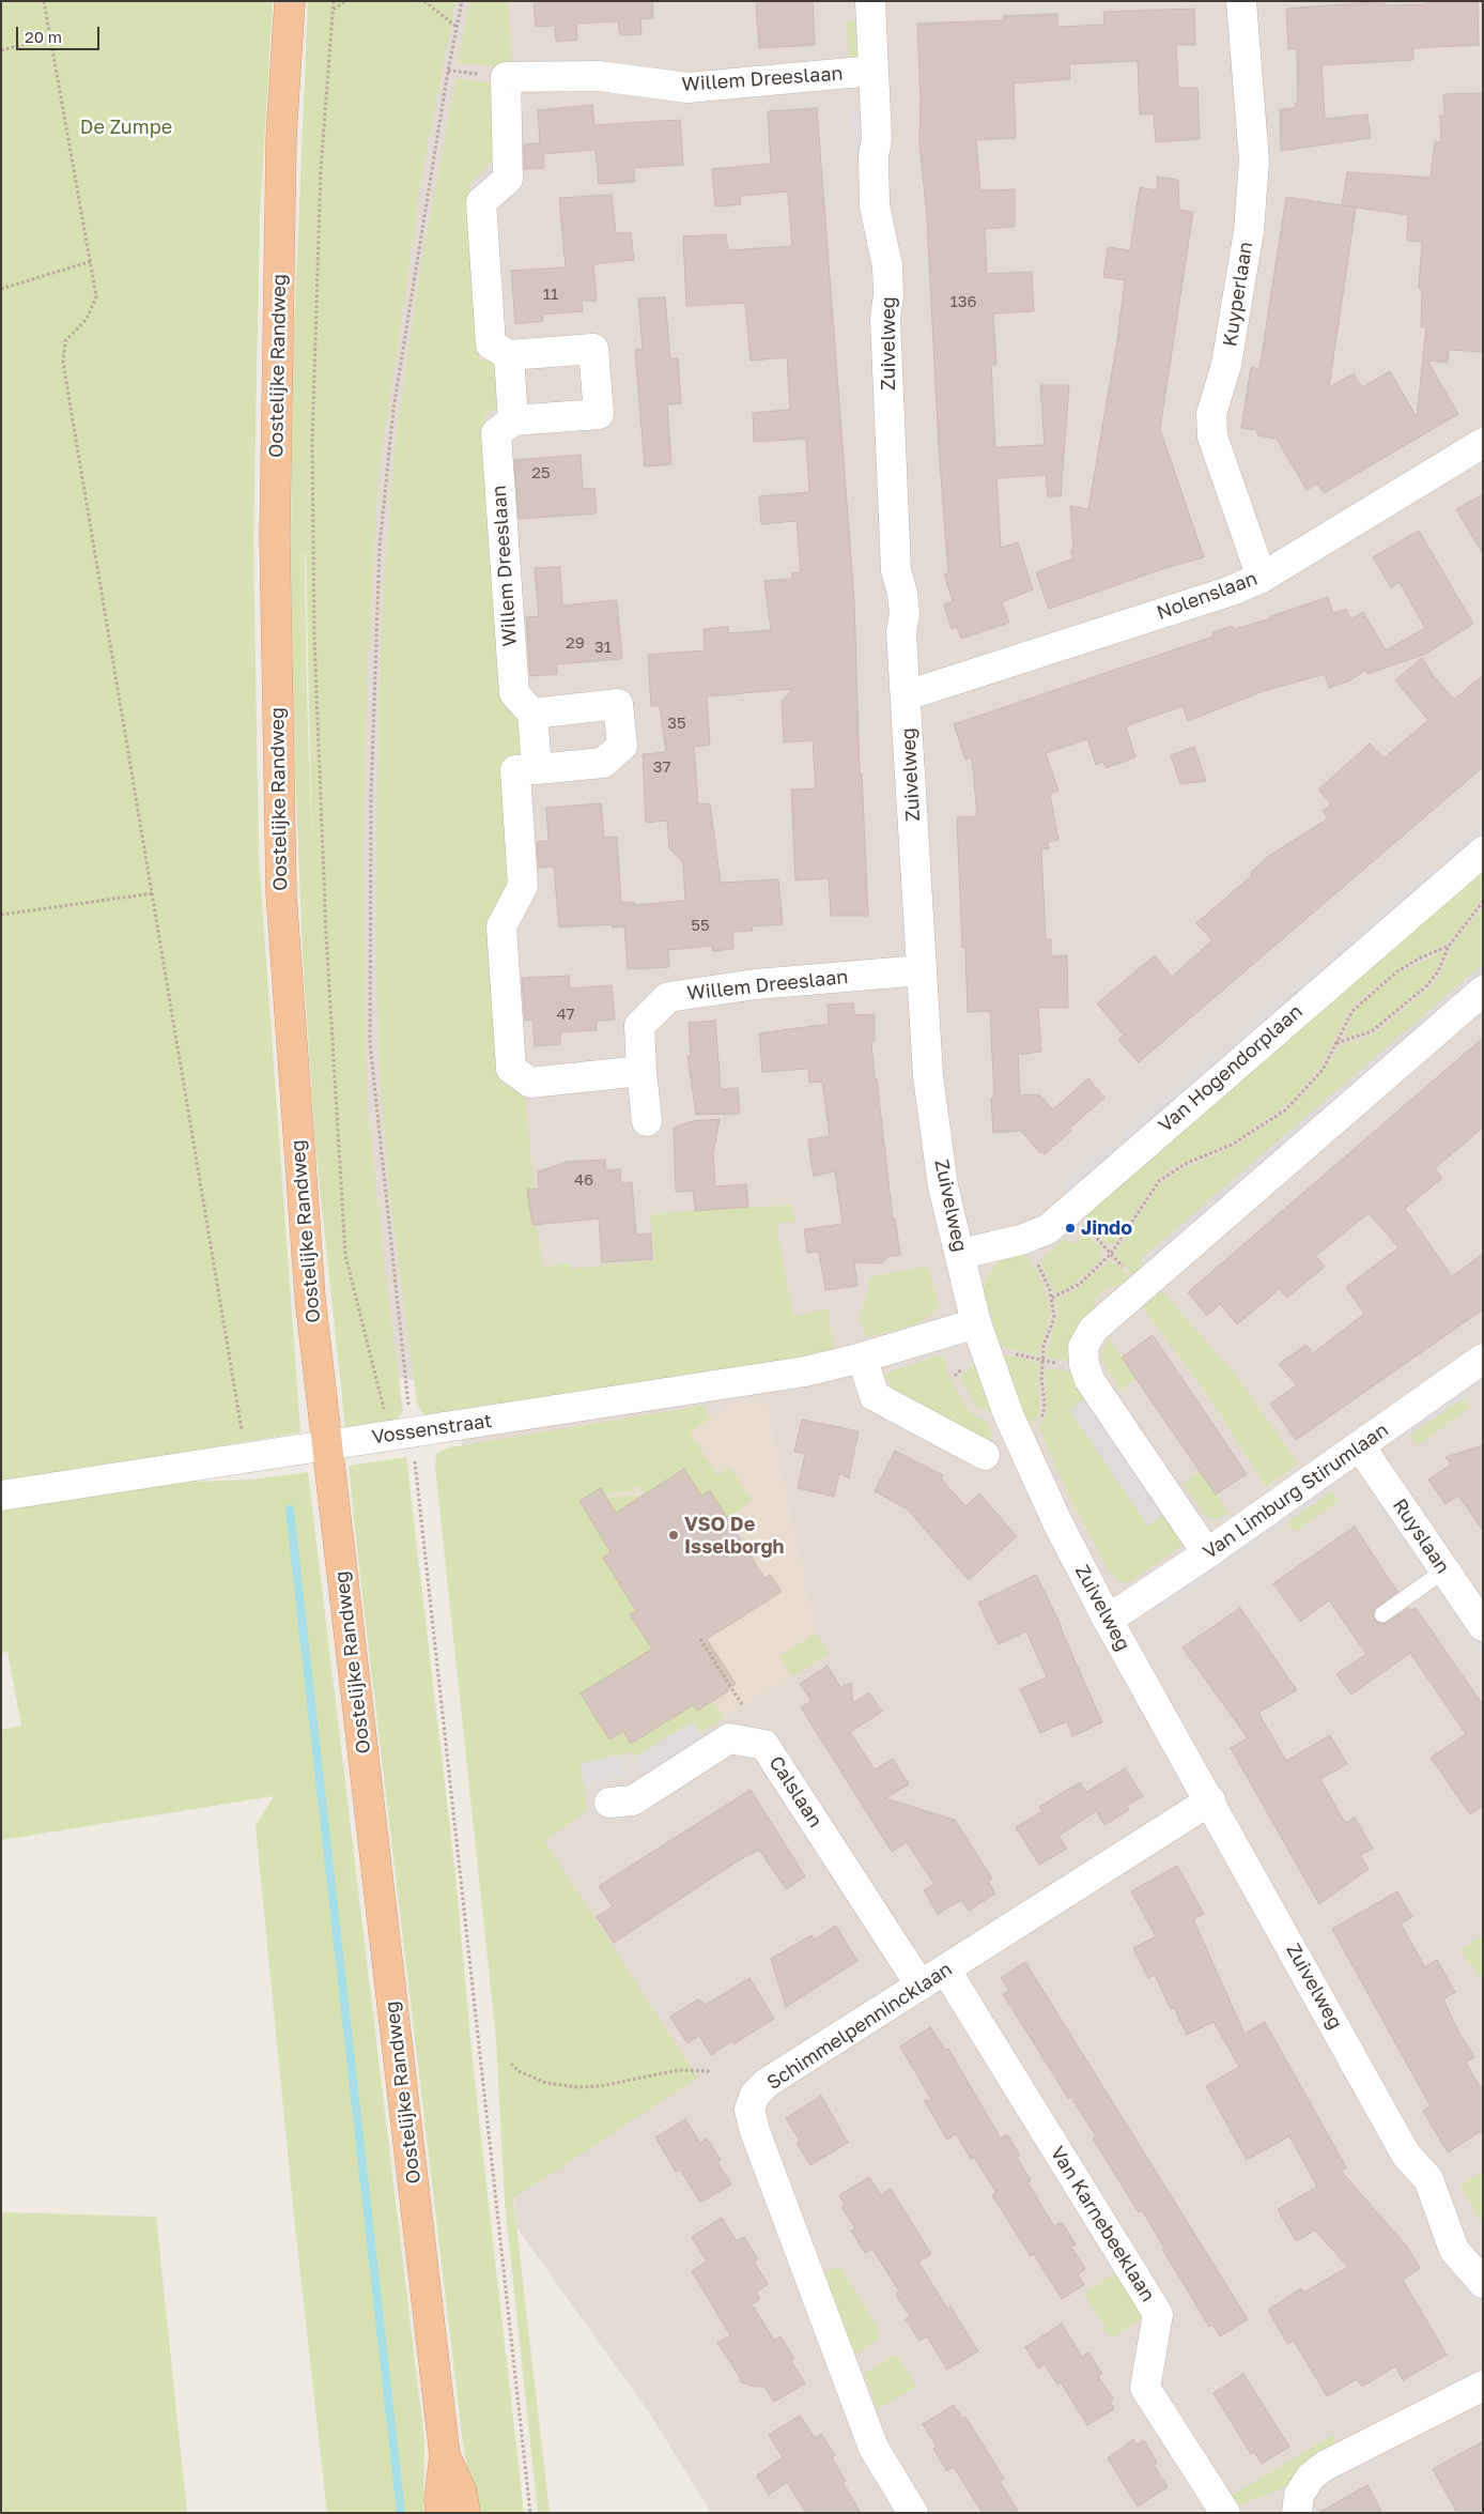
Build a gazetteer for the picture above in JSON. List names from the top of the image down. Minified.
{"streets":{"main road":["Oostelijke Randweg"],"street":["Willem Dreeslaan","Kuyperlaan","Zuivelweg","Nolenslaan","Van Hogendorplaan","Vossenstraat","Van Limburg Stirumlaan","Ruyslaan","Calslaan","Schimmelpennincklaan","Van Karnebeeklaan"]},"crossings":[["Willem Dreeslaan","Zuivelweg"],["Kuyperlaan","Nolenslaan"],["Zuivelweg","Nolenslaan"],["Zuivelweg","Van Hogendorplaan"],["Zuivelweg","Vossenstraat"],["Zuivelweg","Van Limburg Stirumlaan"],["Zuivelweg","Schimmelpennincklaan"],["Oostelijke Randweg","Vossenstraat"],["Van Limburg Stirumlaan","Ruyslaan"],["Calslaan","Schimmelpennincklaan"],["Schimmelpennincklaan","Van Karnebeeklaan"]],"parks":["De Zumpe"],"places":["Jindo","VSO De Isselborgh"],"house_numbers":["11","136","25","29","31","35","37","55","47","46"],"scale_bar":"20 m"}
